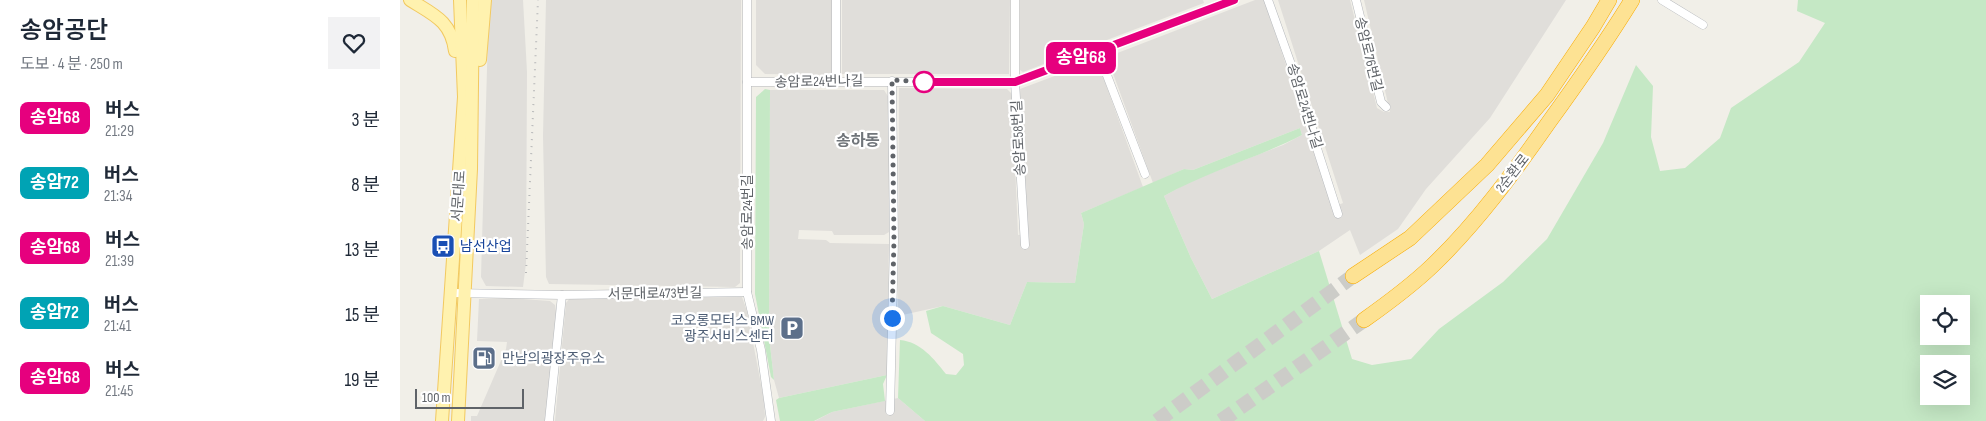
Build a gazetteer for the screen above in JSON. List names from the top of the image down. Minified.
{"streets":{"highway":["2순환로"],"main road":["서문대로"],"street":["송암로76번길","송암로24번나길","송암로58번길","송암로24번길","서문대로473번길"]},"crossings":[["송암로24번나길","송암로58번길"],["송암로24번나길","송암로24번길"],["서문대로","서문대로473번길"],["송암로24번길","서문대로473번길"]],"districts":["송하동"],"places":{"bus stop":["남선산업"],"parking":["코오롱모터스 BMW 광주서비스센터"],"fuel station":["만남의광장주유소"]},"lines":["bus line 송암68"],"scale_bar":"100 m","page":{"heading":["송암공단","도보 · 4 분 · 250 m"],"on_map":"송암68","list":[{"mark":"송암68","name":"버스","note":"21:29","value":"3 분"},{"mark":"송암72","name":"버스","note":"21:34","value":"8 분"},{"mark":"송암68","name":"버스","note":"21:39","value":"13 분"},{"mark":"송암72","name":"버스","note":"21:41","value":"15 분"},{"mark":"송암68","name":"버스","note":"21:45","value":"19 분"}],"scale":"100 m"}}
